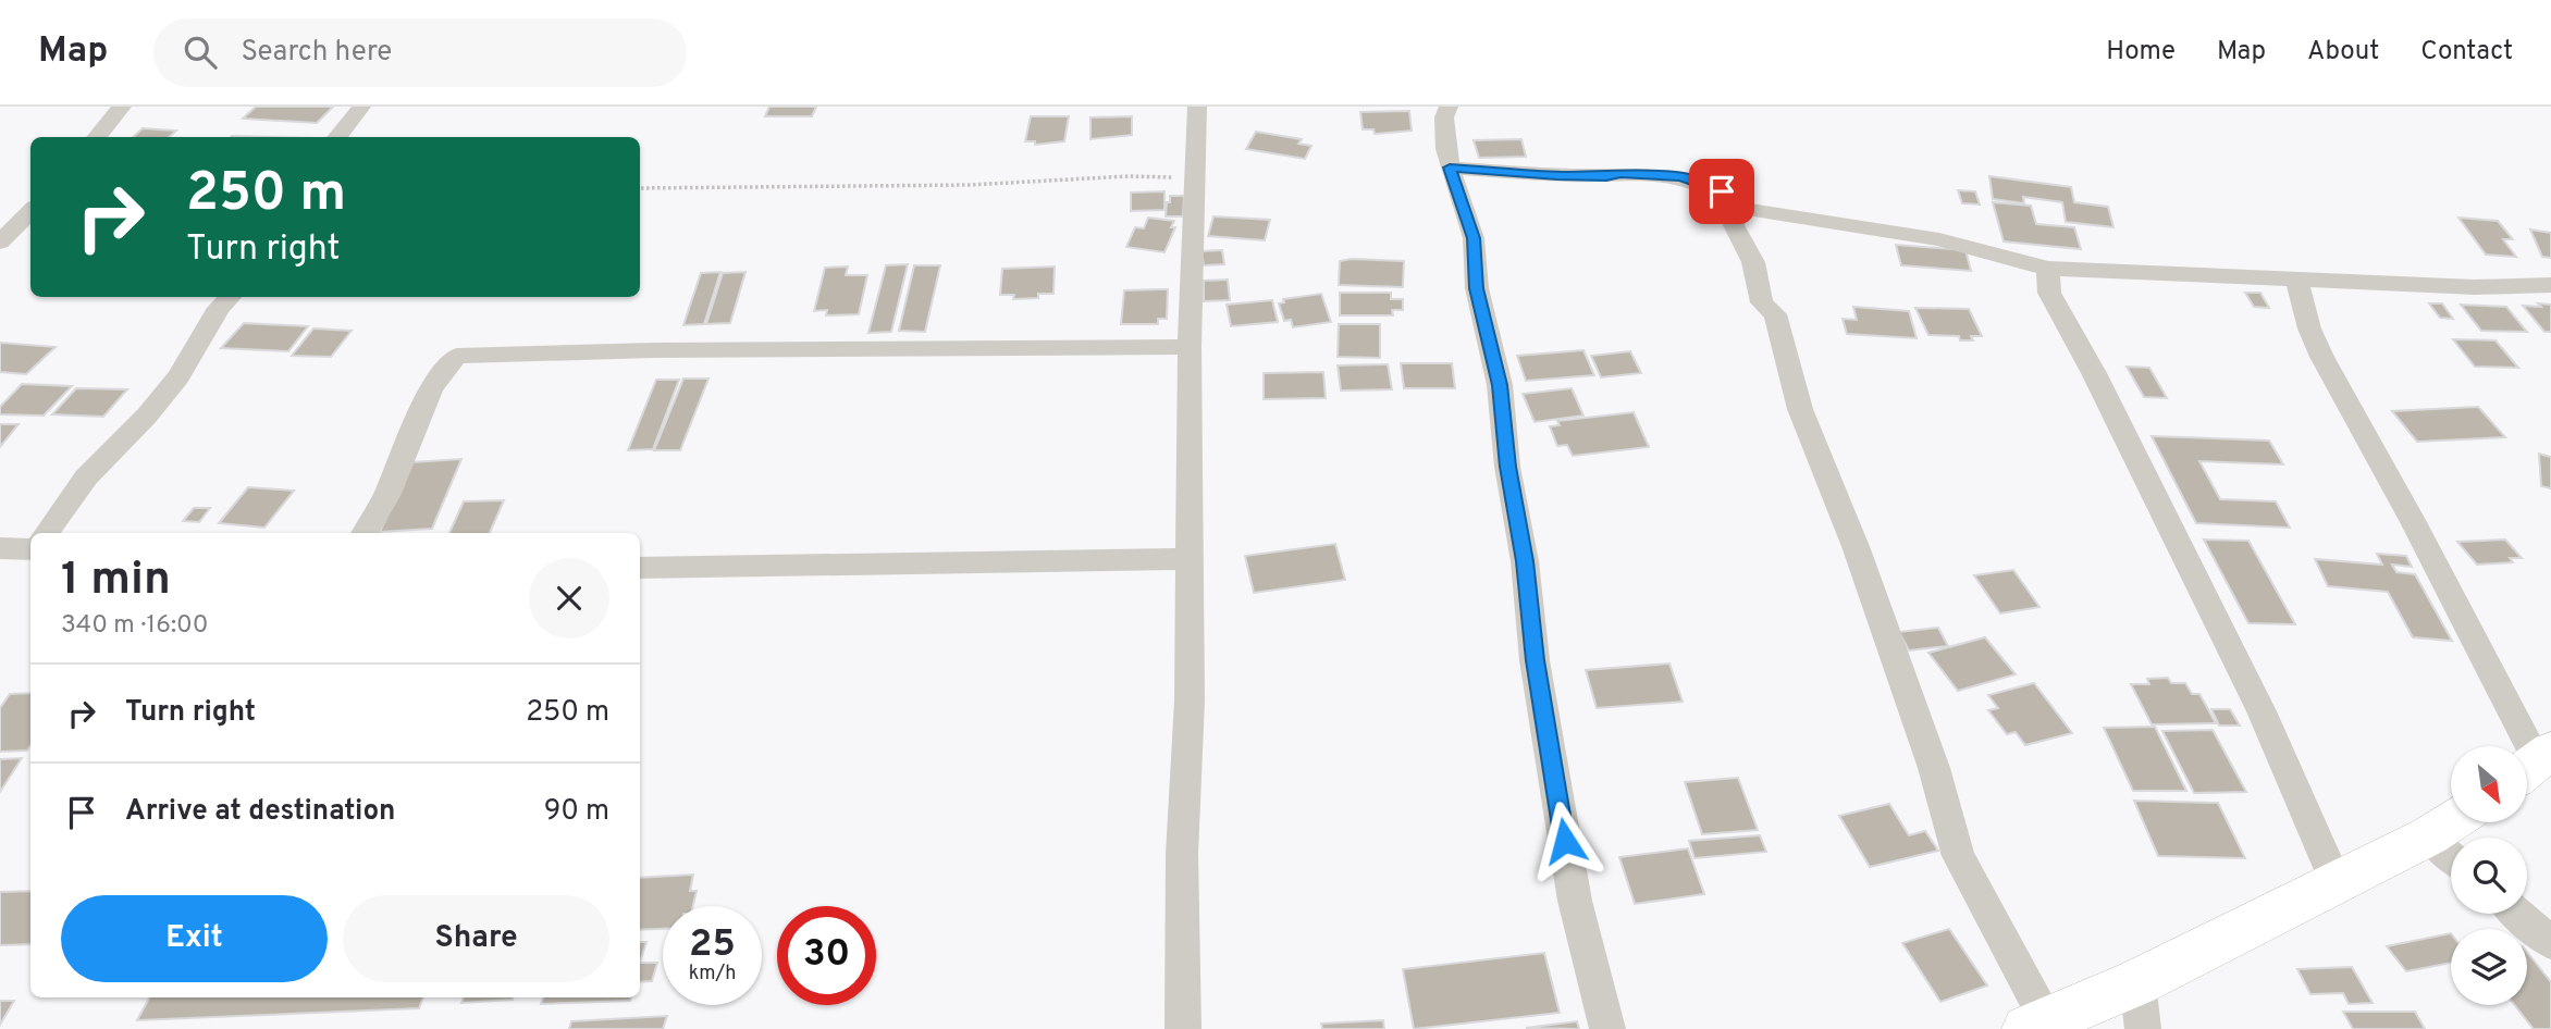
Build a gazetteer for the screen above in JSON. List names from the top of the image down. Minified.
{"north":"bottom right","page":{"header":"Map","search":"Search here","nav":["Home","Map","About","Contact"],"turn":["250 m","Turn right"],"heading":["1 min","340 m · 16:00"],"list":[{"name":"Turn right","value":"250 m"},{"name":"Arrive at destination","value":"90 m"}],"buttons":["Exit","Share"],"speed":"25 km/h","limit":"30"}}
